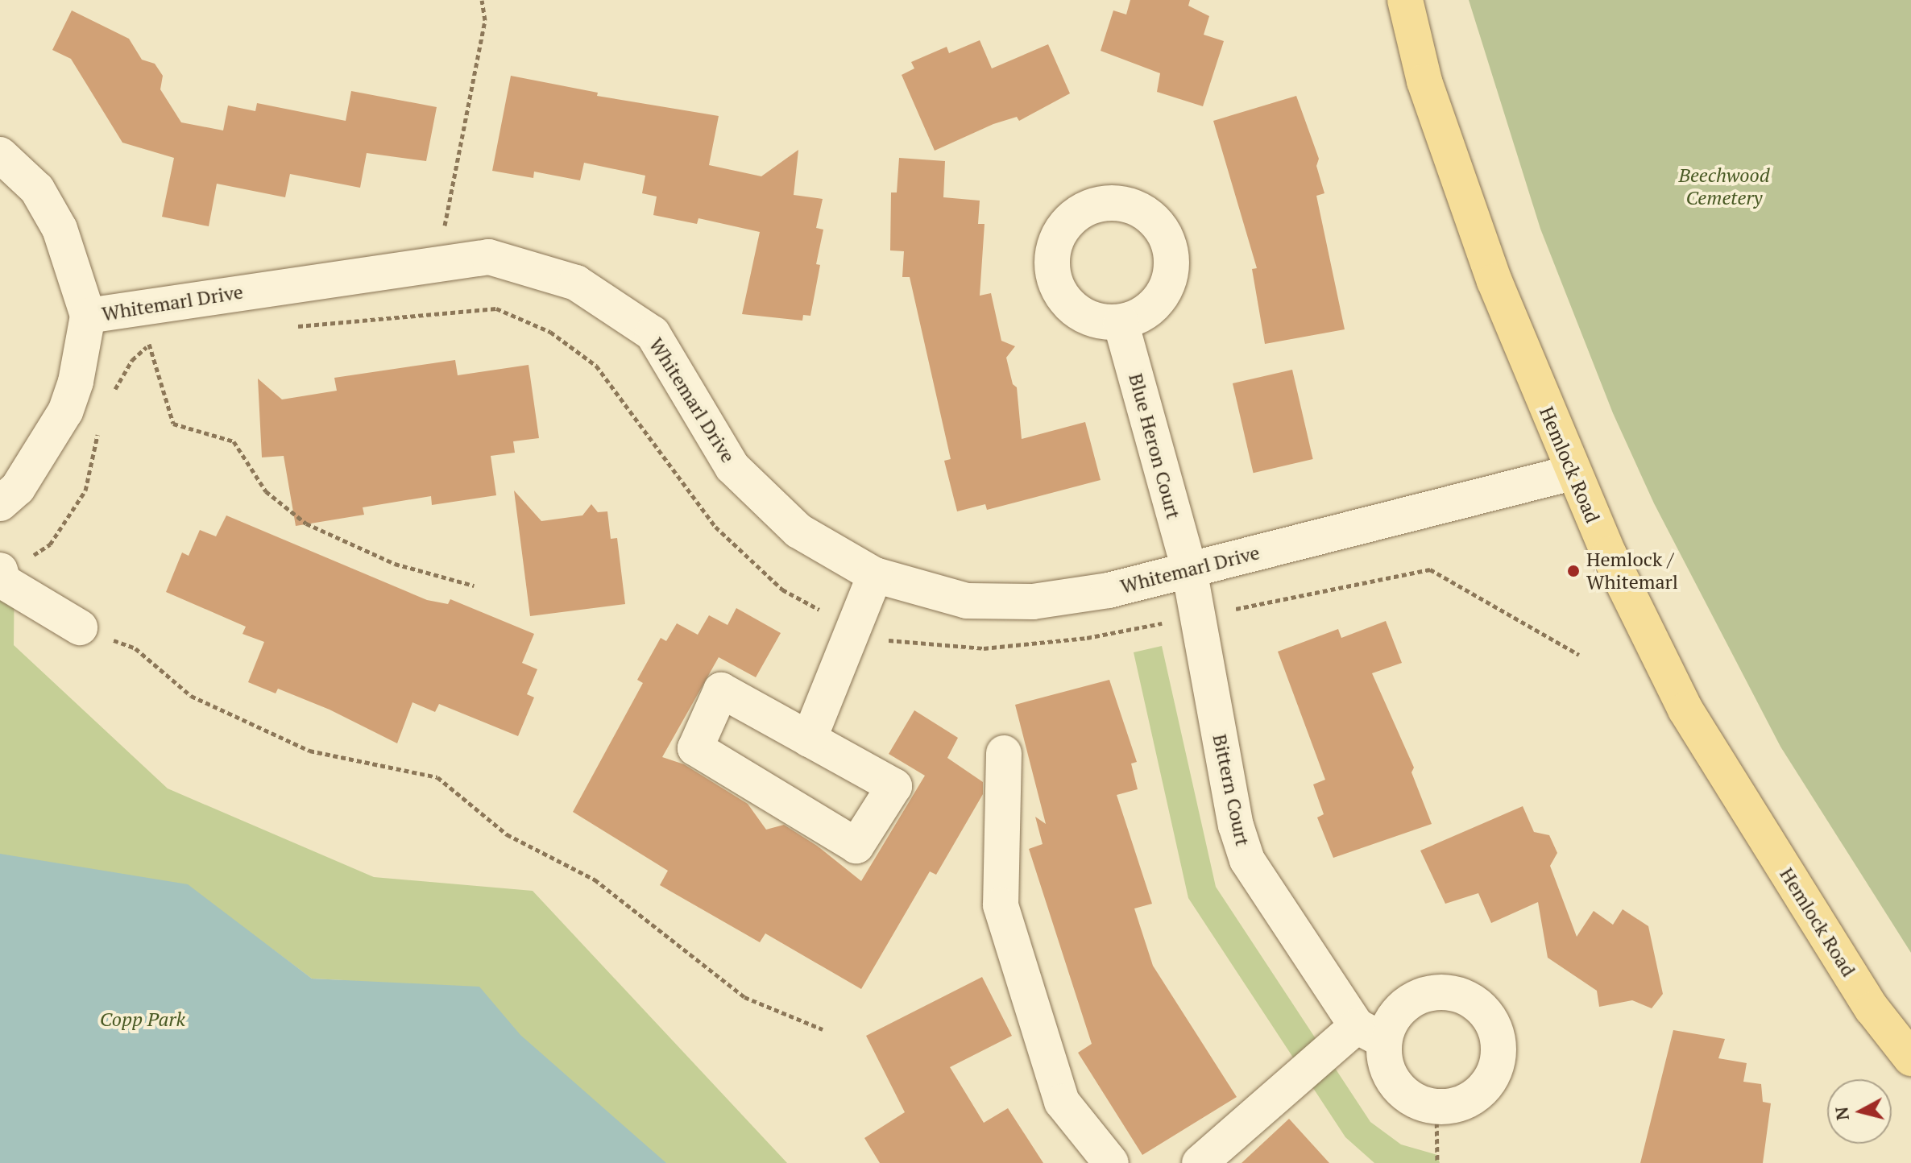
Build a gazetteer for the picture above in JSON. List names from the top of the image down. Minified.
{"streets":{"main road":["Hemlock Road"],"street":["Whitemarl Drive","Blue Heron Court","Bittern Court"]},"crossings":[["Whitemarl Drive","Blue Heron Court"],["Whitemarl Drive","Hemlock Road"],["Whitemarl Drive","Bittern Court"],["Blue Heron Court","Bittern Court"]],"parks":["Beechwood Cemetery","Copp Park"],"places":["Hemlock / Whitemarl"],"north":"left"}
